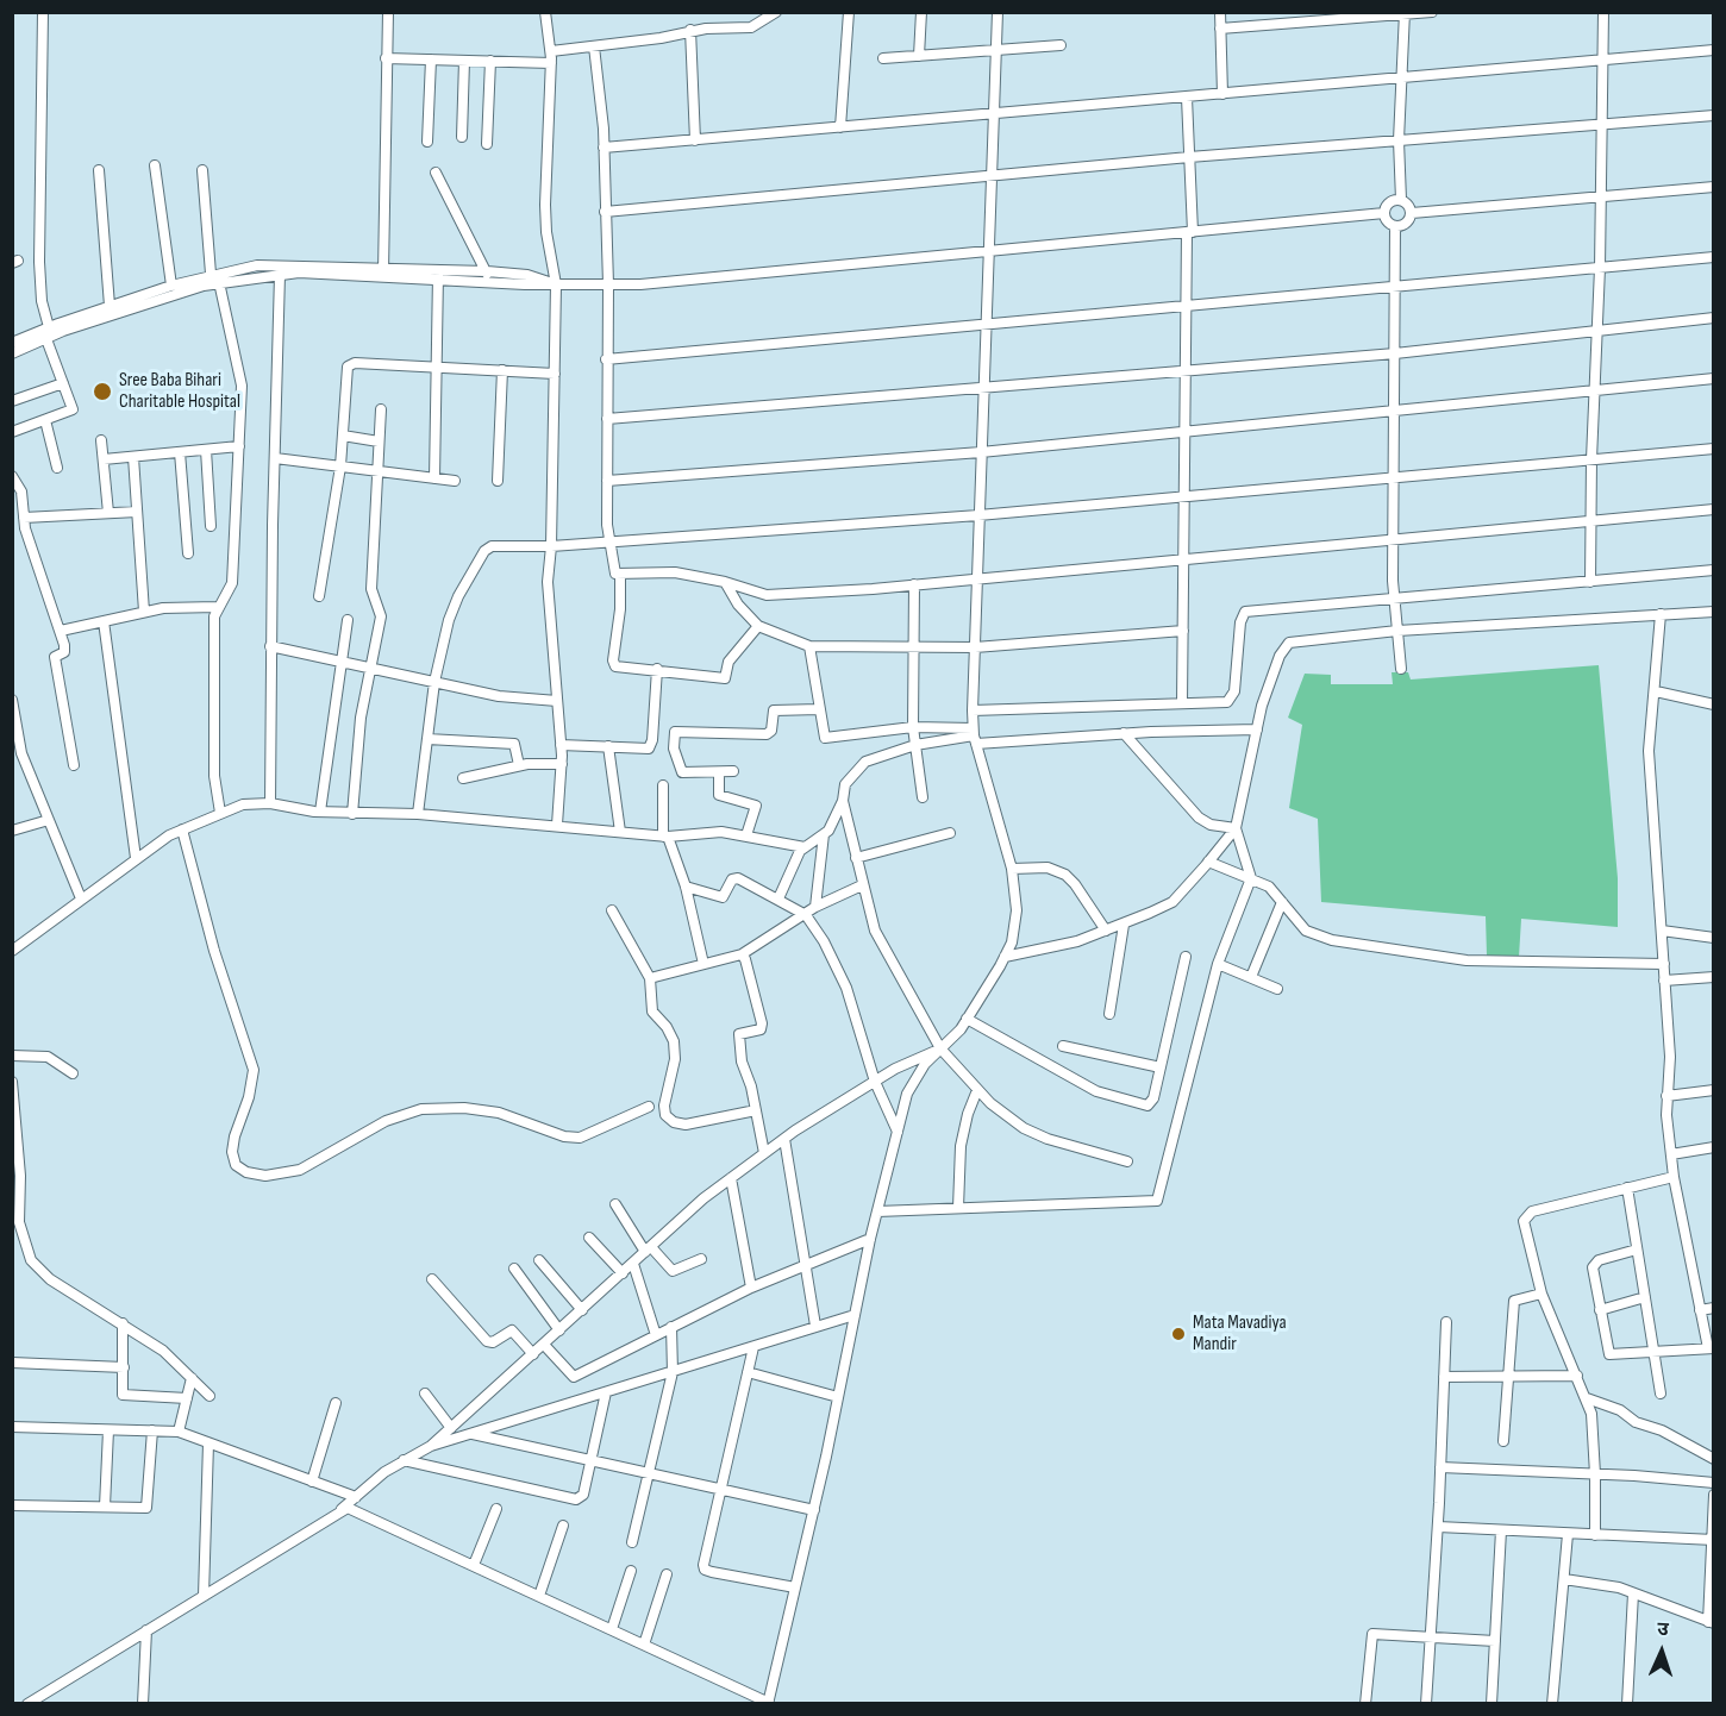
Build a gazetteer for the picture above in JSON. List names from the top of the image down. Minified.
{"places":["Sree Baba Bihari Charitable Hospital","Mata Mavadiya Mandir"],"north":"top"}
